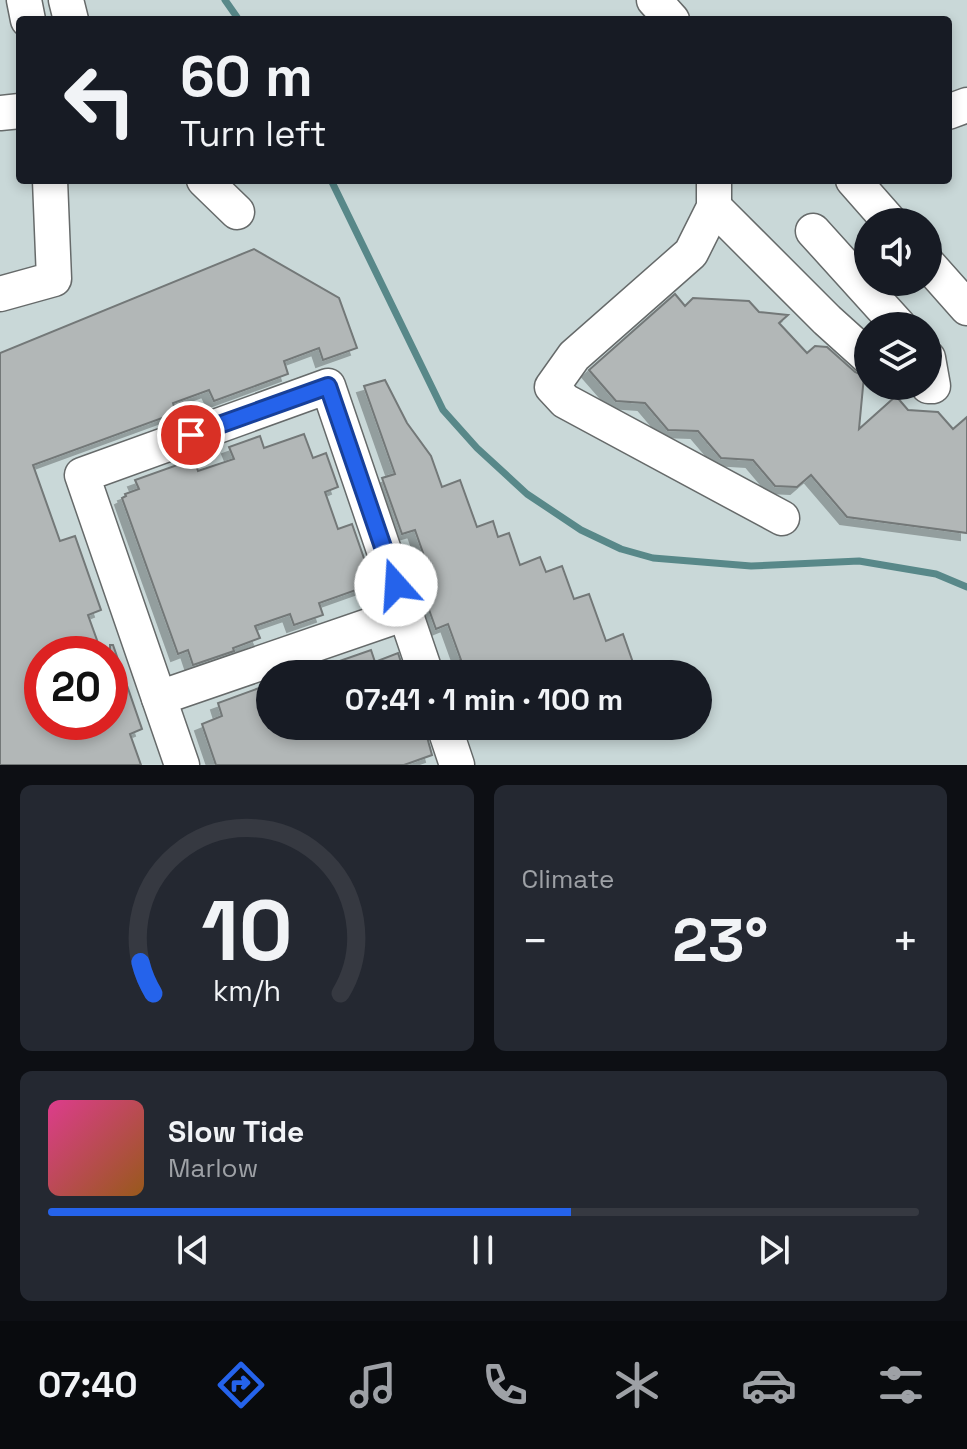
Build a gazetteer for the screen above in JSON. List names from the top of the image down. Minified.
{"page":{"turn":["60 m","Turn left"],"limit":"20","trip":"07:41 · 1 min · 100 m","tile":"Climate","heat":["−","23°","+"],"song":["Slow Tide","Marlow"],"tabs":"07:40","gauge":["10","km/h"]}}
